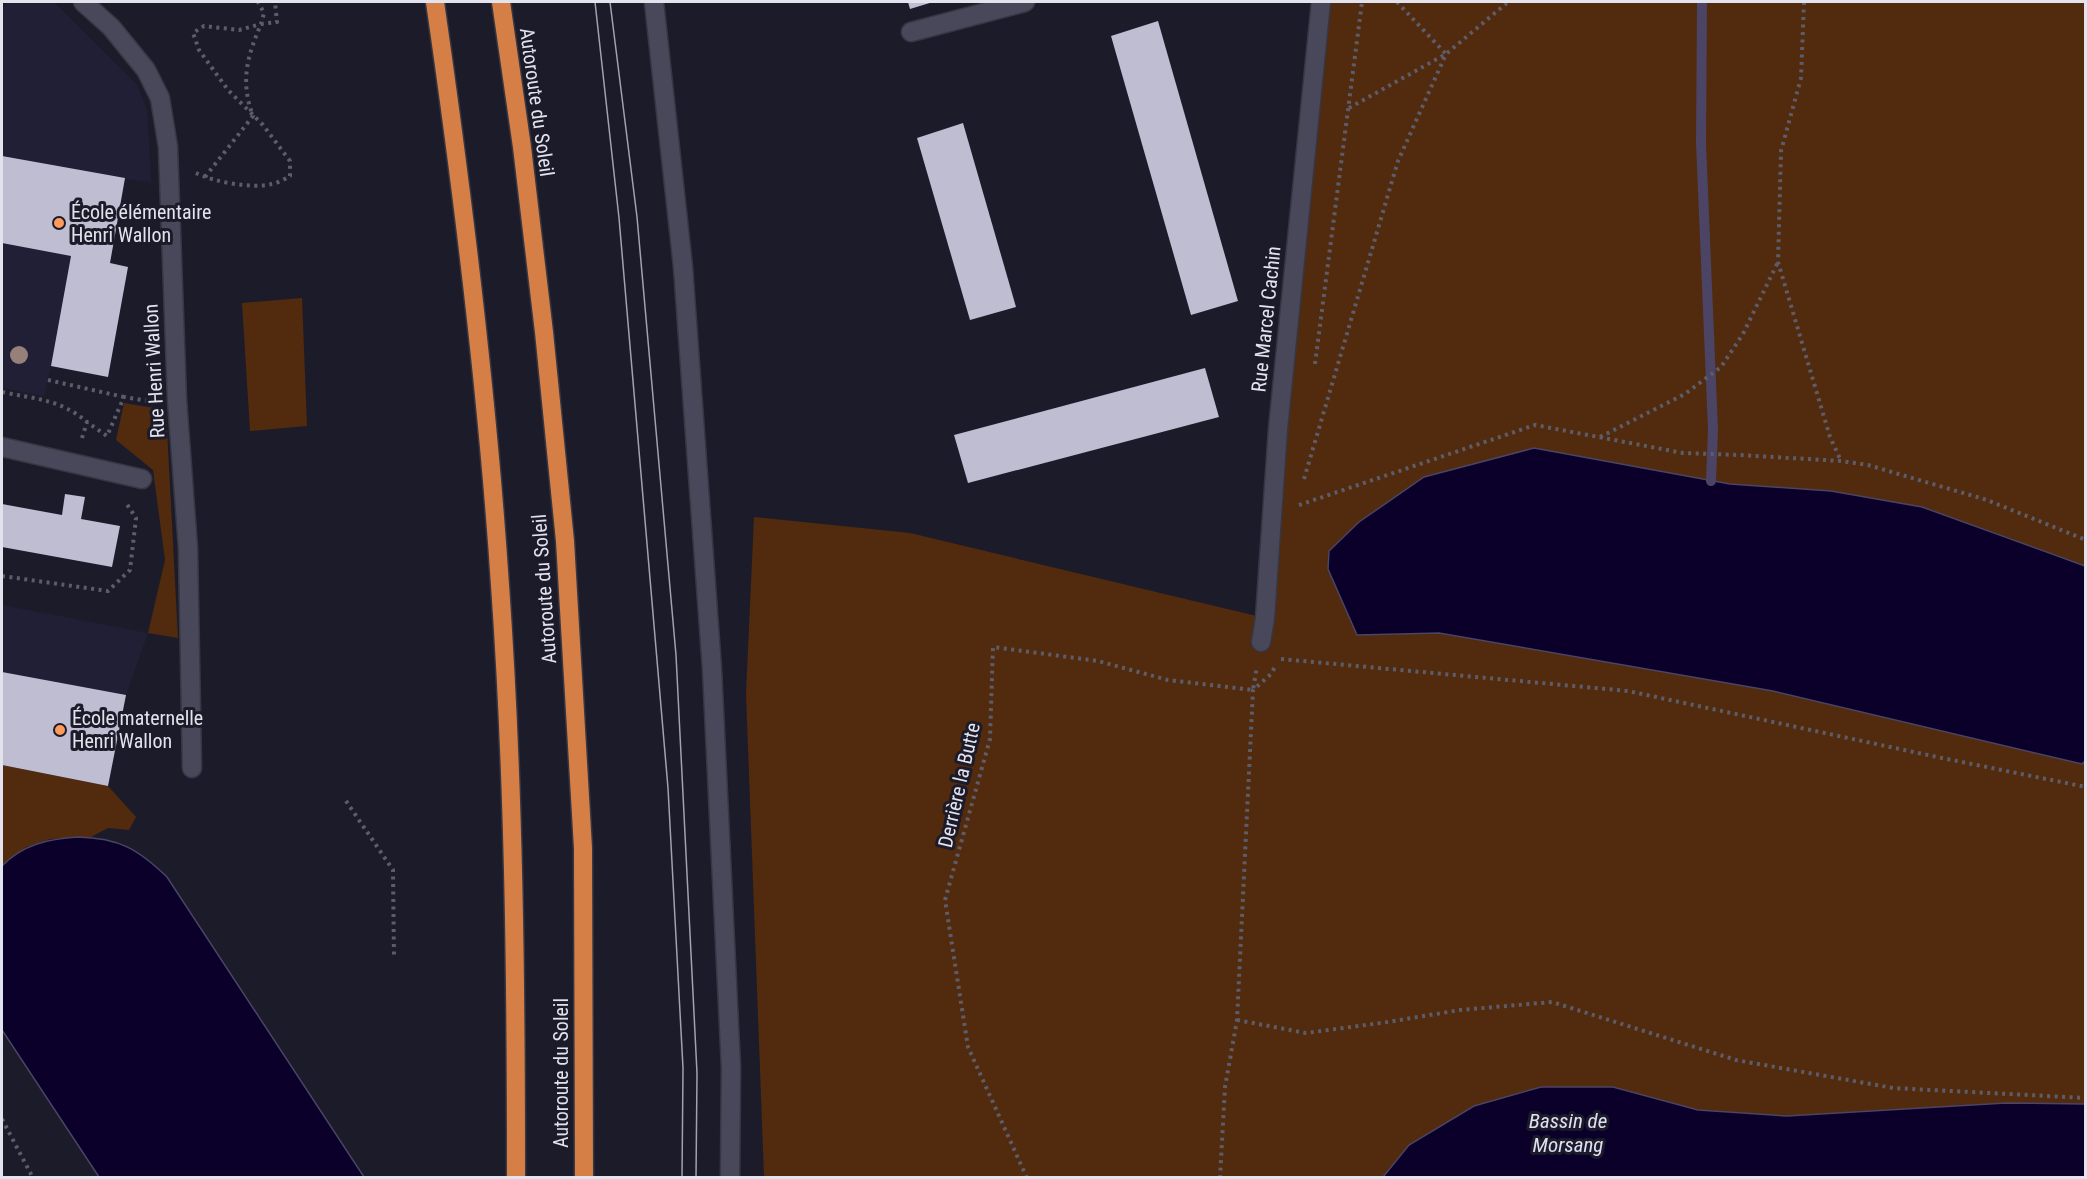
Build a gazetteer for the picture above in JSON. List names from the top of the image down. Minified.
{"streets":{"highway":["Autoroute du Soleil"],"street":["Rue Marcel Cachin","Rue Henri Wallon"],"path":["Derrière la Butte"]},"water":["Bassin de Morsang"],"places":["École élémentaire Henri Wallon","École maternelle Henri Wallon"]}
